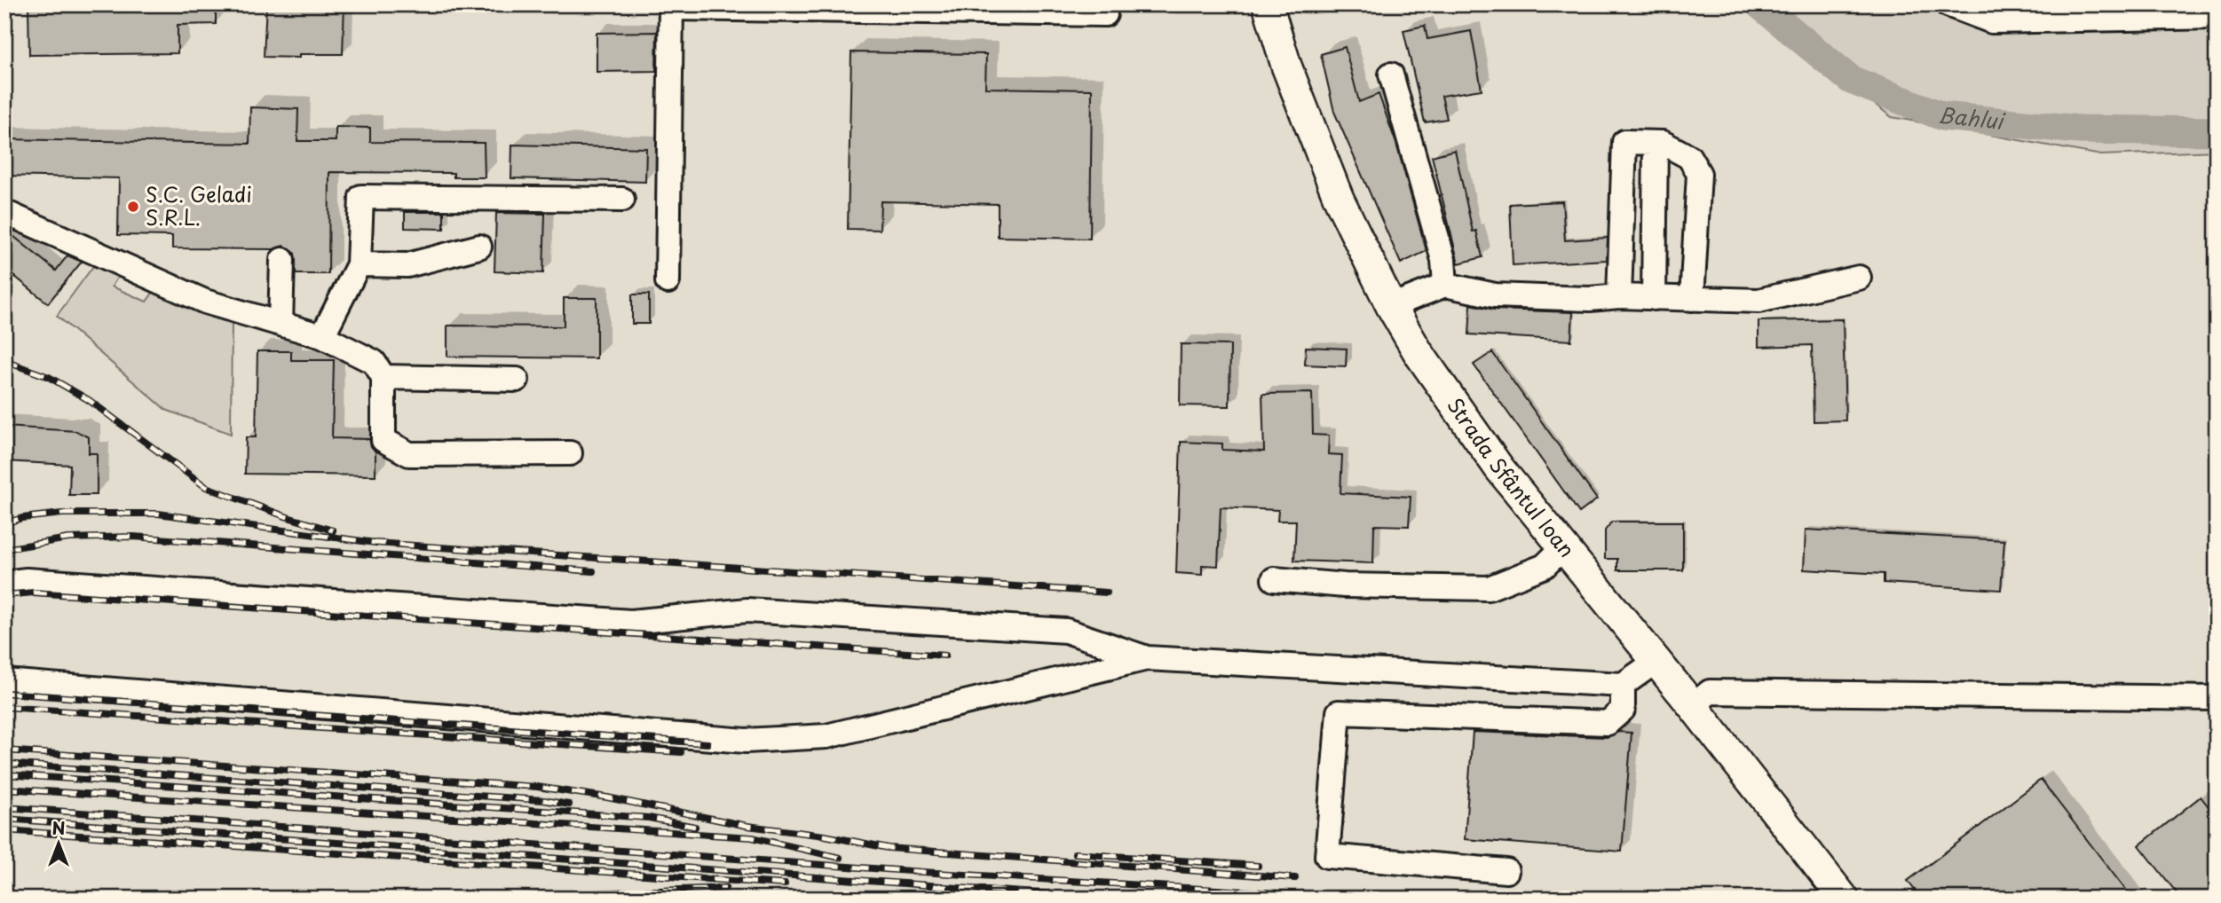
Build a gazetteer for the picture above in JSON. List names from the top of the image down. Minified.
{"streets":{"main road":["Strada Sfântul Ioan"]},"water":["Bahlui"],"places":["S.C. Geladi S.R.L."],"north":"top"}
